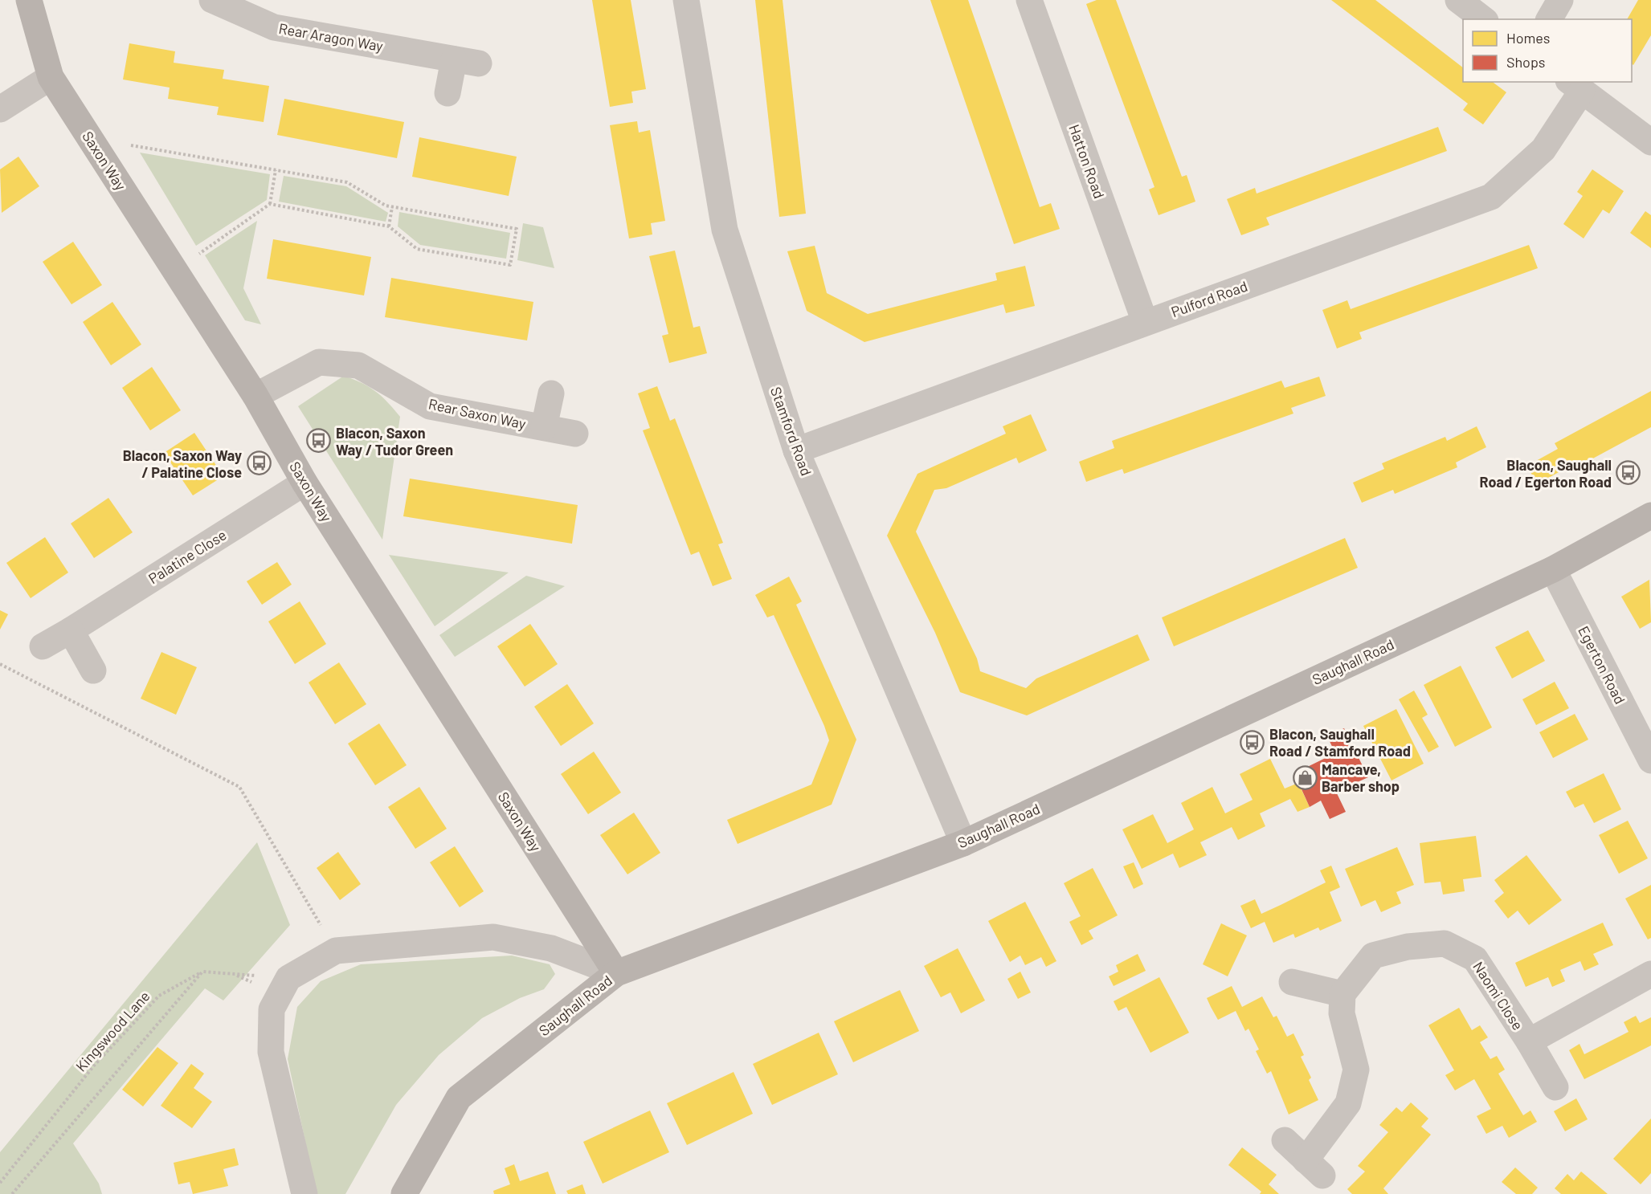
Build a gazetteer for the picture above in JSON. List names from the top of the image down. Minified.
{"streets":{"street":["Rear Aragon Way","Saxon Way","Hatton Road","Pulford Road","Rear Saxon Way","Stamford Road","Palatine Close","Saughall Road","Egerton Road","Naomi Close"],"path":["Kingswood Lane"]},"crossings":[["Saxon Way","Rear Saxon Way"],["Saxon Way","Palatine Close"],["Saxon Way","Saughall Road"],["Hatton Road","Pulford Road"],["Pulford Road","Stamford Road"],["Stamford Road","Saughall Road"],["Saughall Road","Egerton Road"]],"places":{"bus stop":["Blacon, Saxon Way / Tudor Green","Blacon, Saxon Way / Palatine Close","Blacon, Saughall Road / Egerton Road","Blacon, Saughall Road / Stamford Road"],"shop":["Mancave, Barber shop"]},"legend":["Homes","Shops"]}
